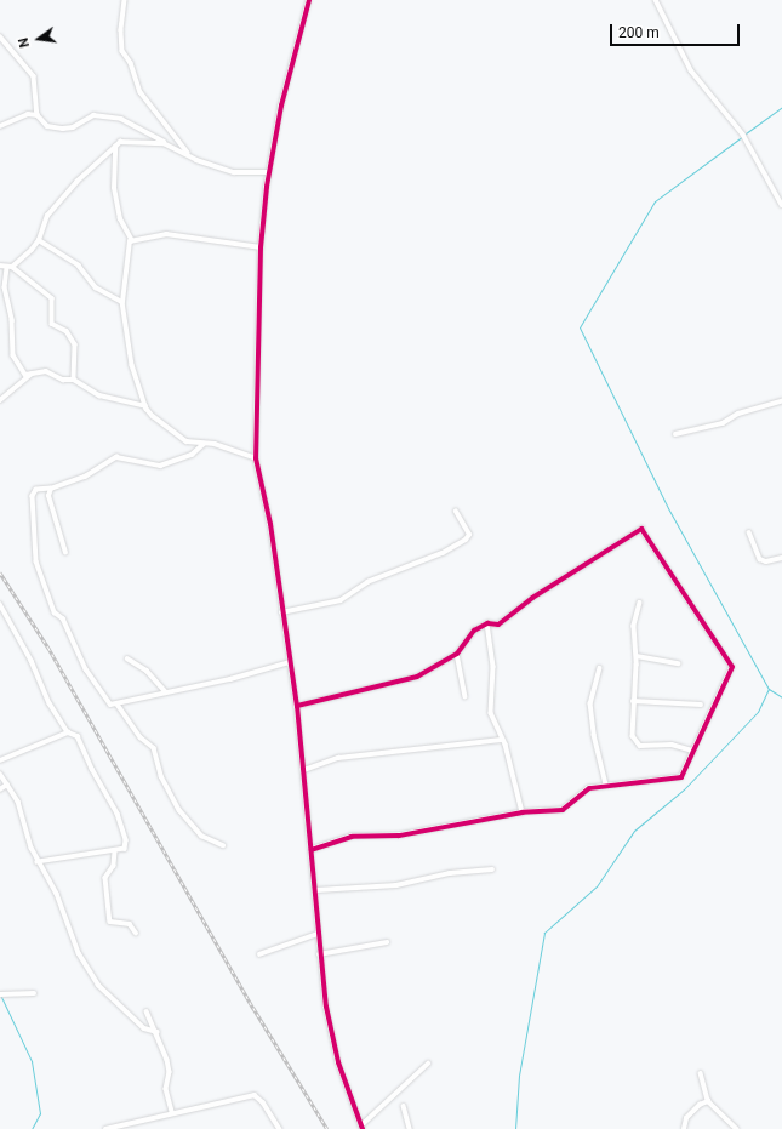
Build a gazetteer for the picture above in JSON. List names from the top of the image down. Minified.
{"scale_bar":"200 m","north":"left"}
